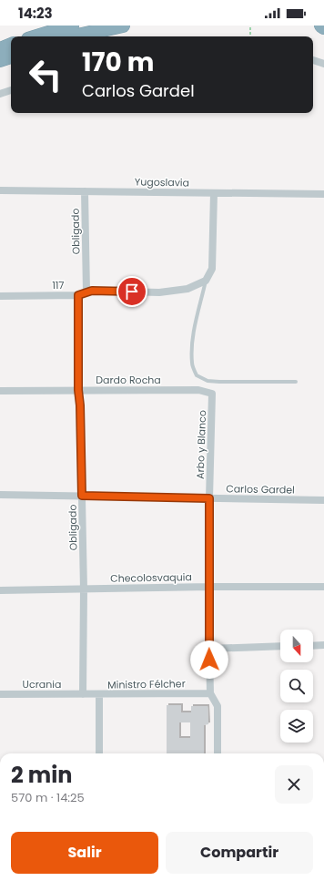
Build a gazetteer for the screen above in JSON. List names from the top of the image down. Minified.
{"streets":{"street":["Yugoslavia","Obligado","117","Dardo Rocha","Arbo y Blanco","Carlos Gardel","Checolosvaquia","Ucrania","Ministro Félcher"]},"crossings":[["Yugoslavia","Obligado"],["Obligado","117"],["Obligado","Dardo Rocha"],["Obligado","Carlos Gardel"],["Obligado","Checolosvaquia"],["Obligado","Ucrania"],["Obligado","Ministro Félcher"],["Dardo Rocha","Arbo y Blanco"],["Arbo y Blanco","Carlos Gardel"],["Arbo y Blanco","Checolosvaquia"],["Arbo y Blanco","Ministro Félcher"],["Ucrania","Ministro Félcher"]],"north":"bottom","page":{"status":"14:23","turn":["170 m","Carlos Gardel"],"heading":["2 min","570 m · 14:25"],"buttons":["Salir","Compartir"]}}
